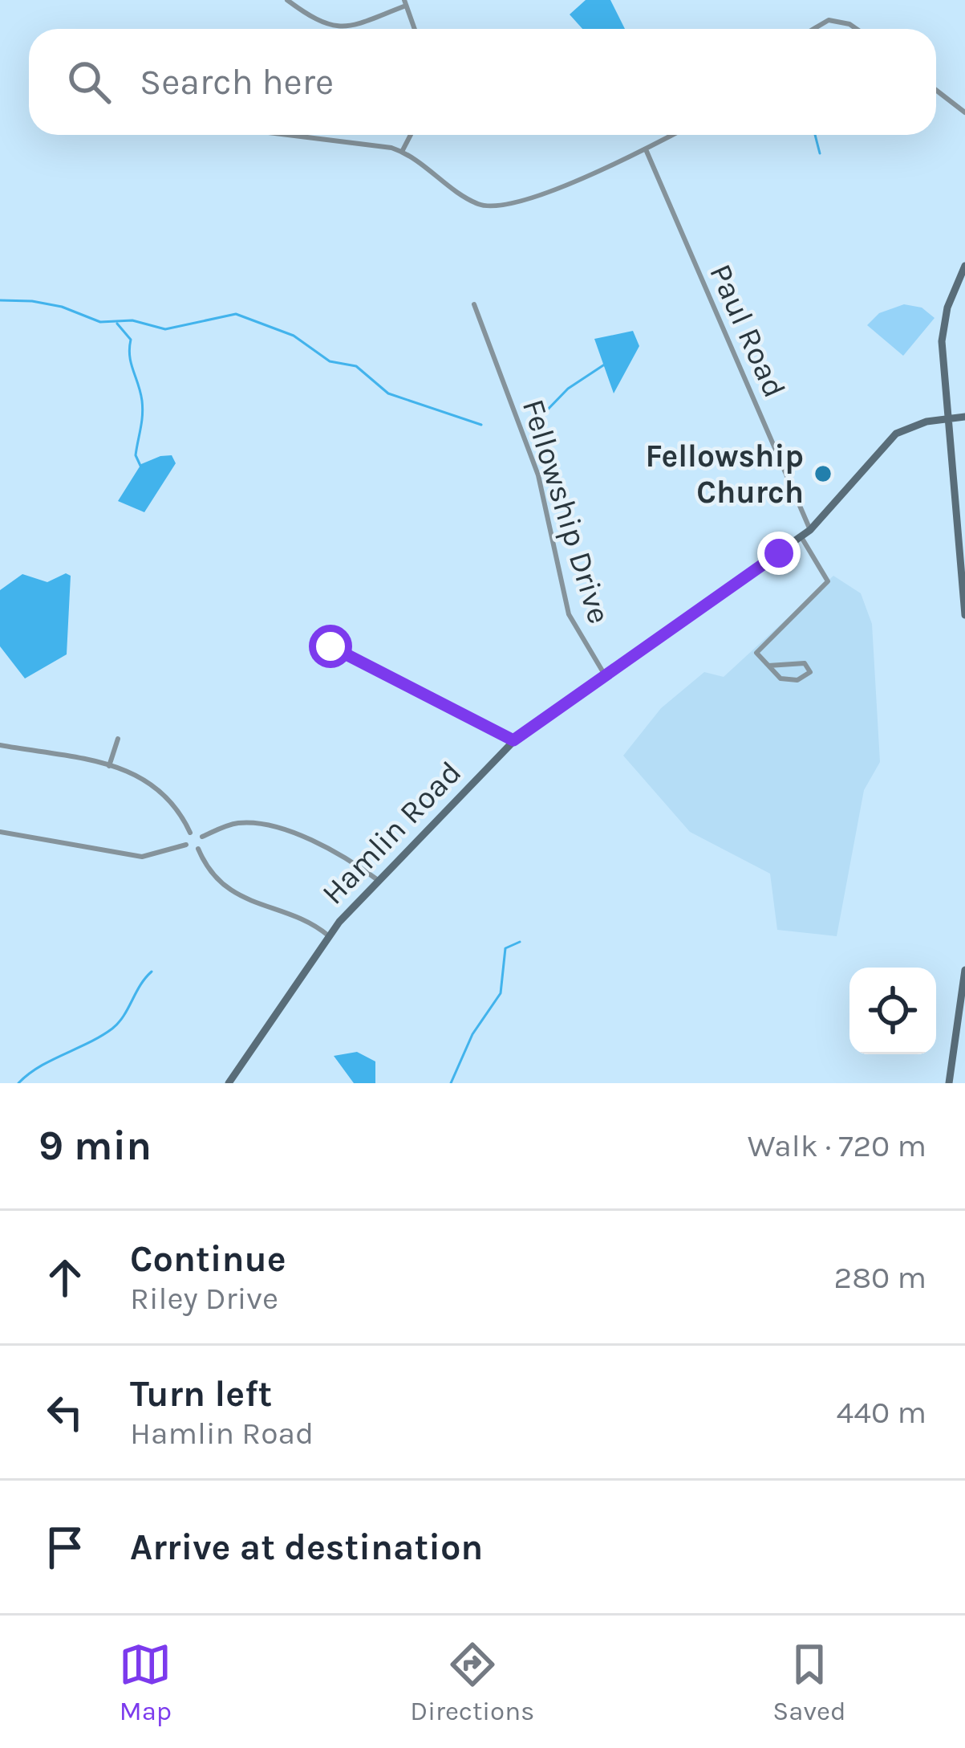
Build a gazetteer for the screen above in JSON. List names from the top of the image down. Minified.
{"streets":{"street":["Paul Road","Fellowship Drive","Hamlin Road"]},"crossings":[["Paul Road","Hamlin Road"],["Fellowship Drive","Hamlin Road"]],"places":["Fellowship Church"],"page":{"search":"Search here","heading":["9 min","Walk · 720 m"],"list":[["Continue","Riley Drive","280 m"],["Turn left","Hamlin Road","440 m"],"Arrive at destination"],"nav":["Map","Directions","Saved"]}}
